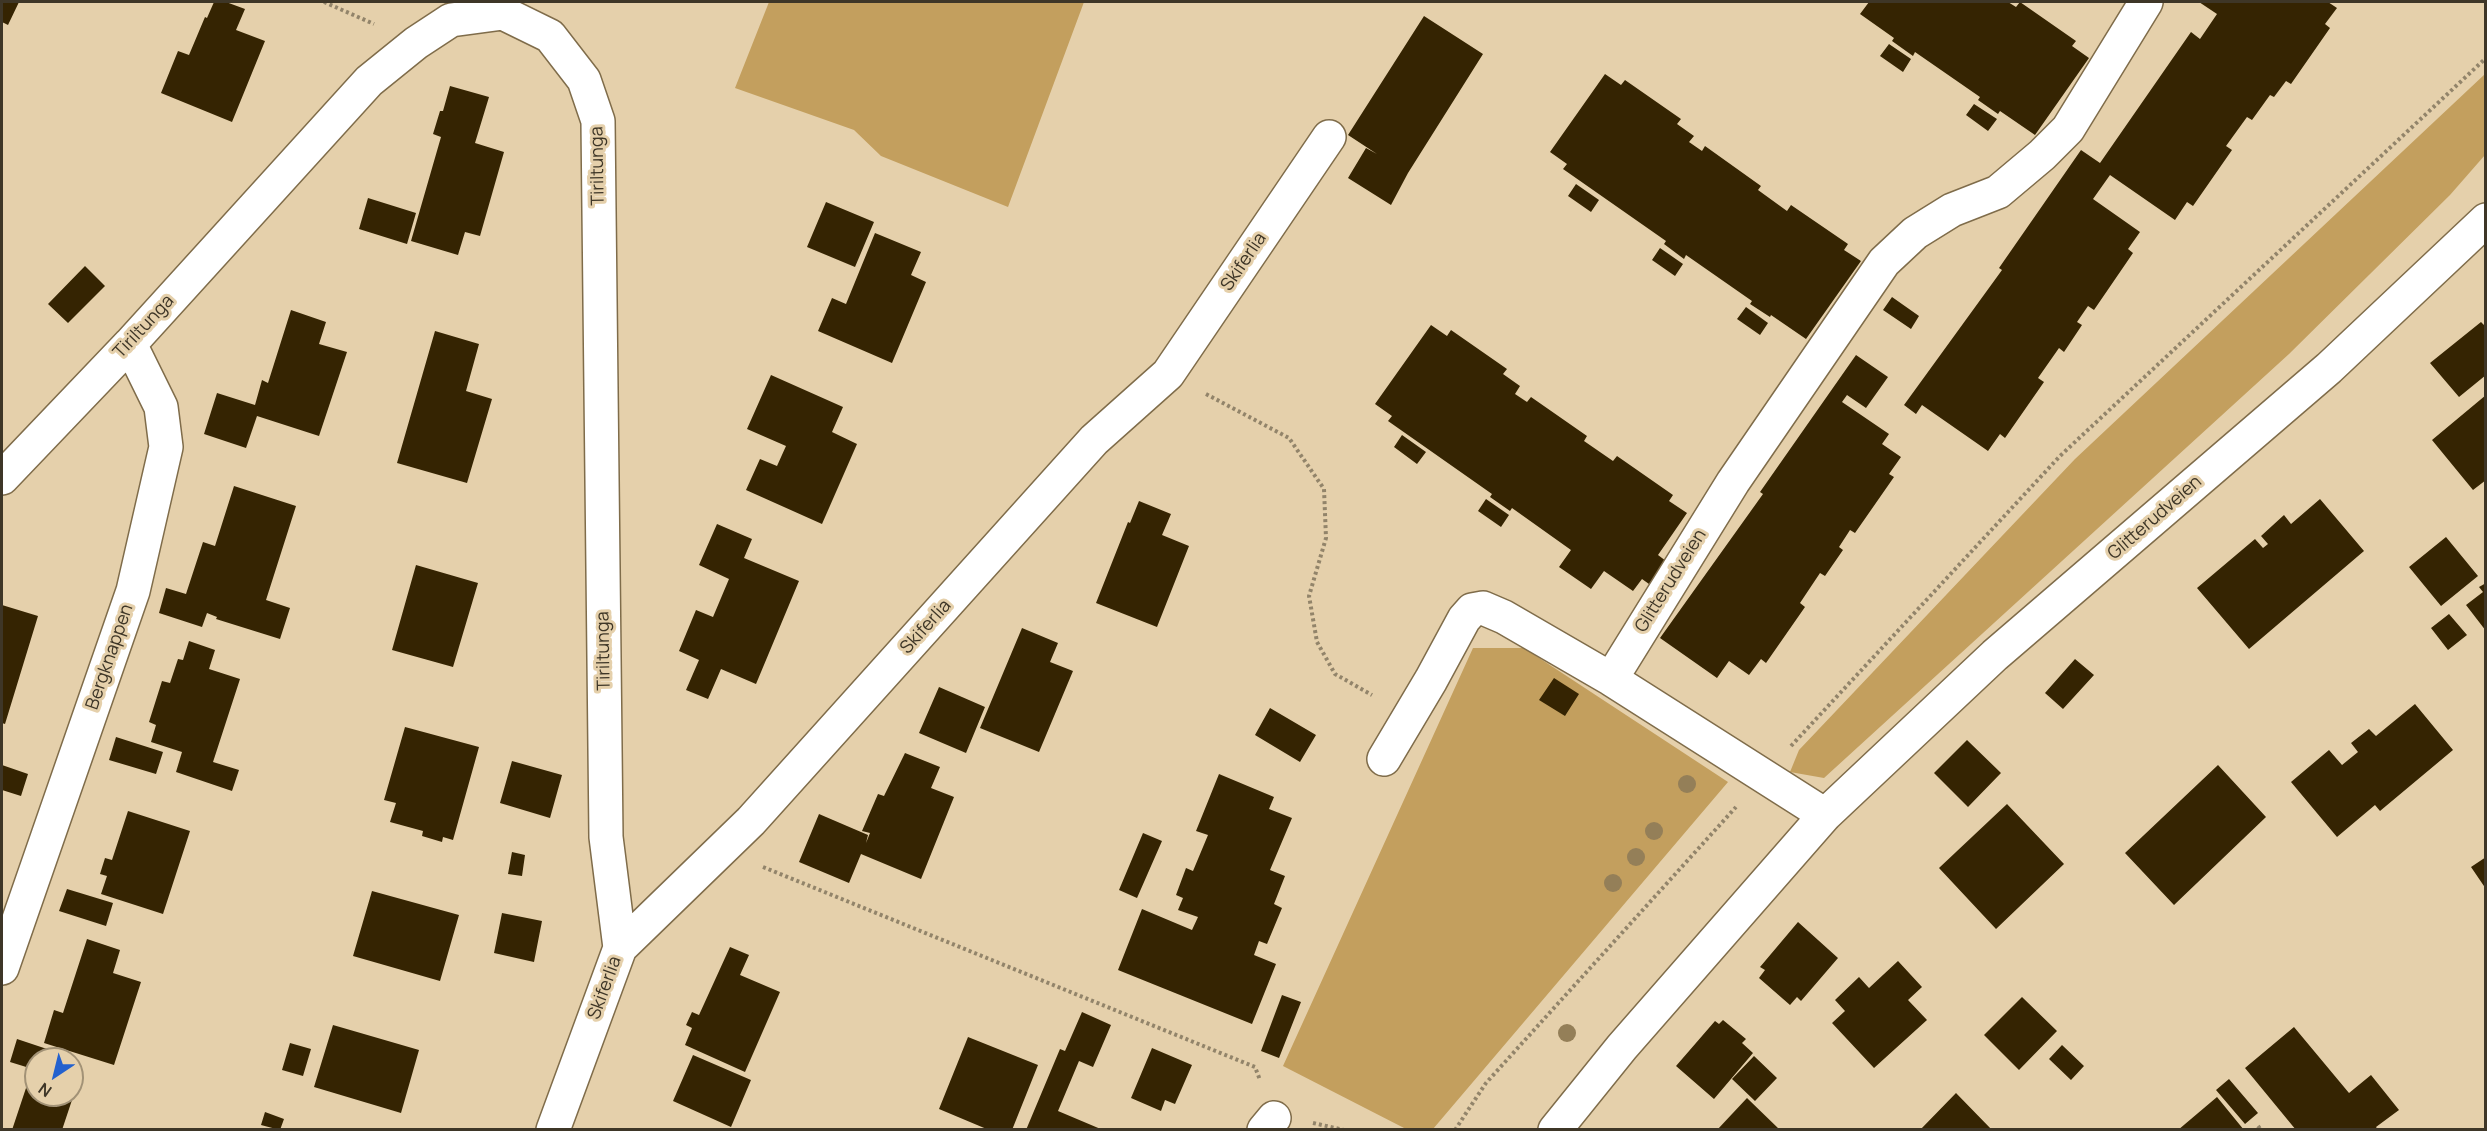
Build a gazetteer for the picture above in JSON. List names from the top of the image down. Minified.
{"streets":{"street":["Tiriltunga","Skiferlia","Glitterudveien","Bergknappen"]},"crossings":[["Tiriltunga","Skiferlia"],["Tiriltunga","Bergknappen"]],"north":"bottom left"}
